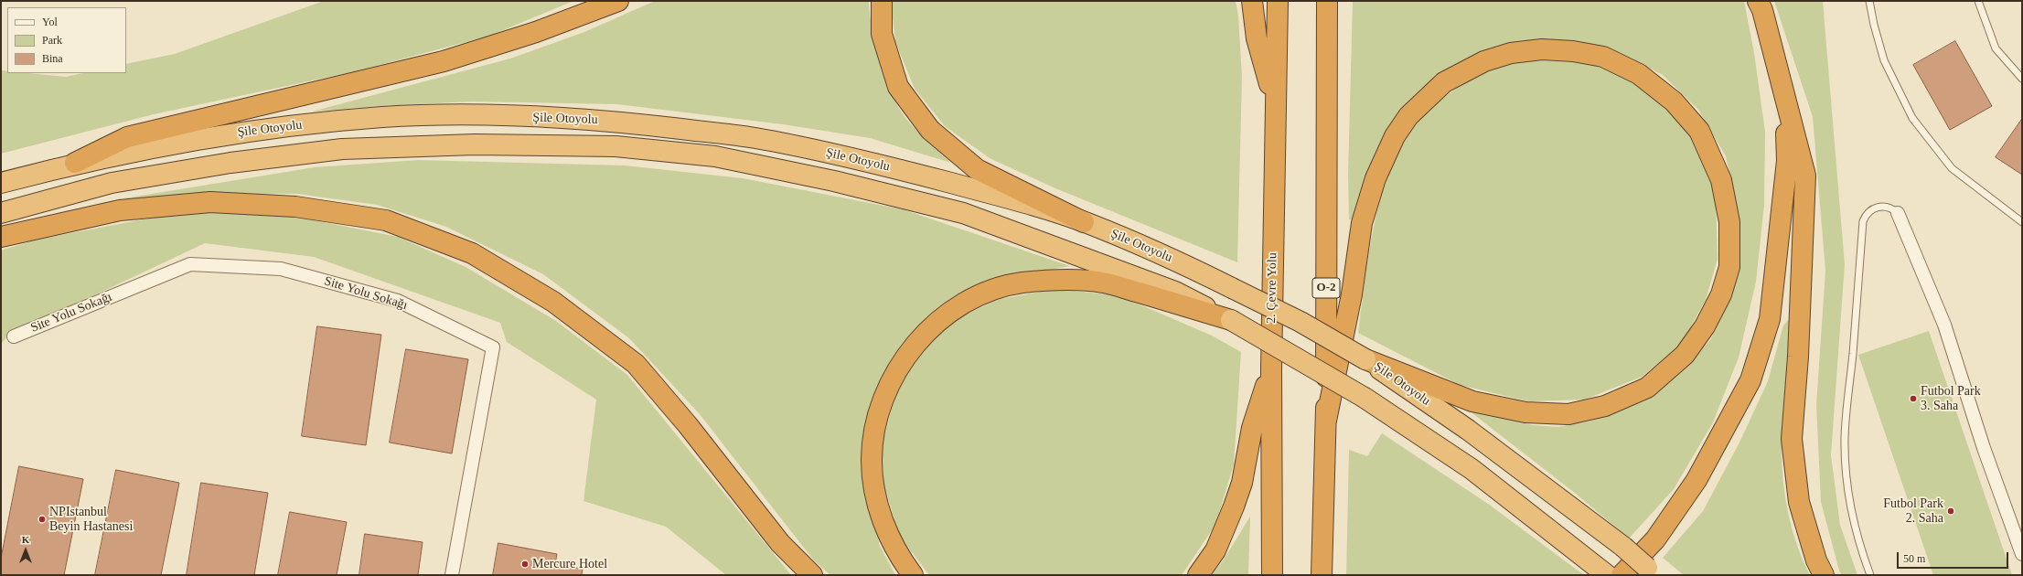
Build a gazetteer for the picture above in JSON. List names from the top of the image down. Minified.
{"streets":{"highway":["Şile Otoyolu","2. Çevre Yolu","O-2"],"street":["Site Yolu Sokağı"]},"places":["Futbol Park 3. Saha","Futbol Park 2. Saha","NPIstanbul Beyin Hastanesi","Mercure Hotel"],"legend":["Yol","Park","Bina"],"scale_bar":"50 m","north":"top"}
